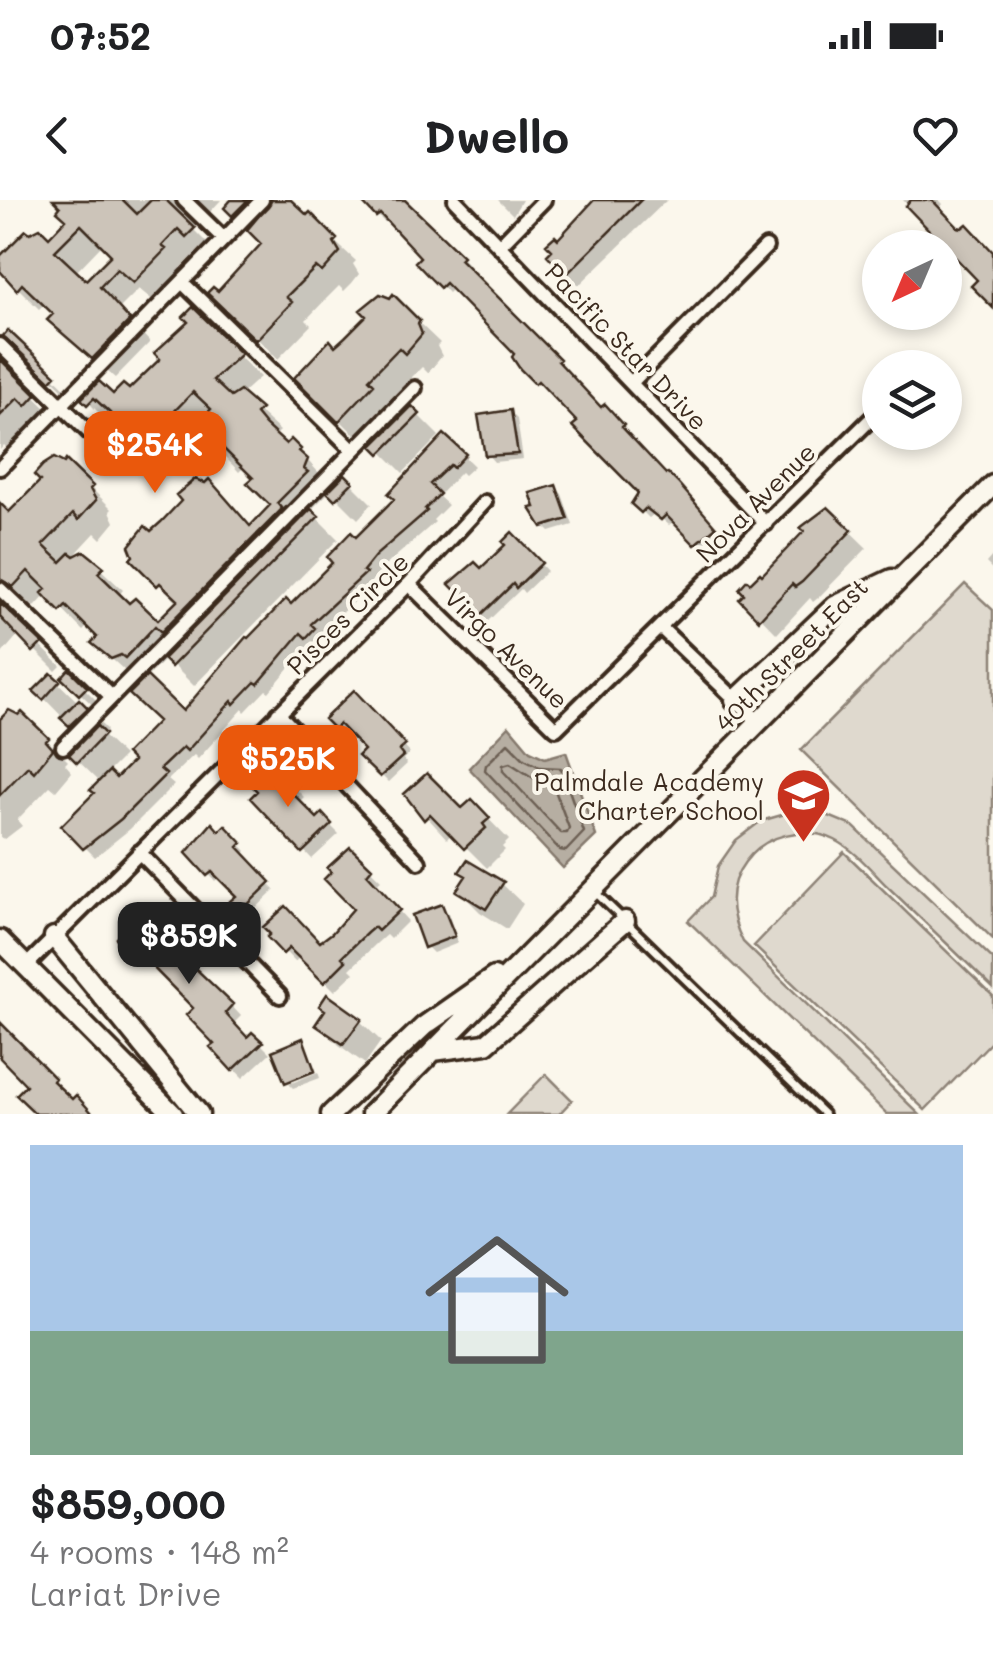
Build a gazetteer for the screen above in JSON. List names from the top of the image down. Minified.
{"streets":{"main road":["40th Street East"],"street":["Pacific Star Drive","Nova Avenue","Pisces Circle","Virgo Avenue"]},"crossings":[["Pacific Star Drive","Nova Avenue"],["Nova Avenue","Virgo Avenue"],["Pisces Circle","Virgo Avenue"]],"places":{"school or university":["Palmdale Academy Charter School"]},"north":"bottom left","page":{"status":"07:52","header":"Dwello","price":["$254K","$525K","$859K"],"list":[{"name":"$859,000","note":"4 rooms · 148 m² · Lariat Drive"}]}}
